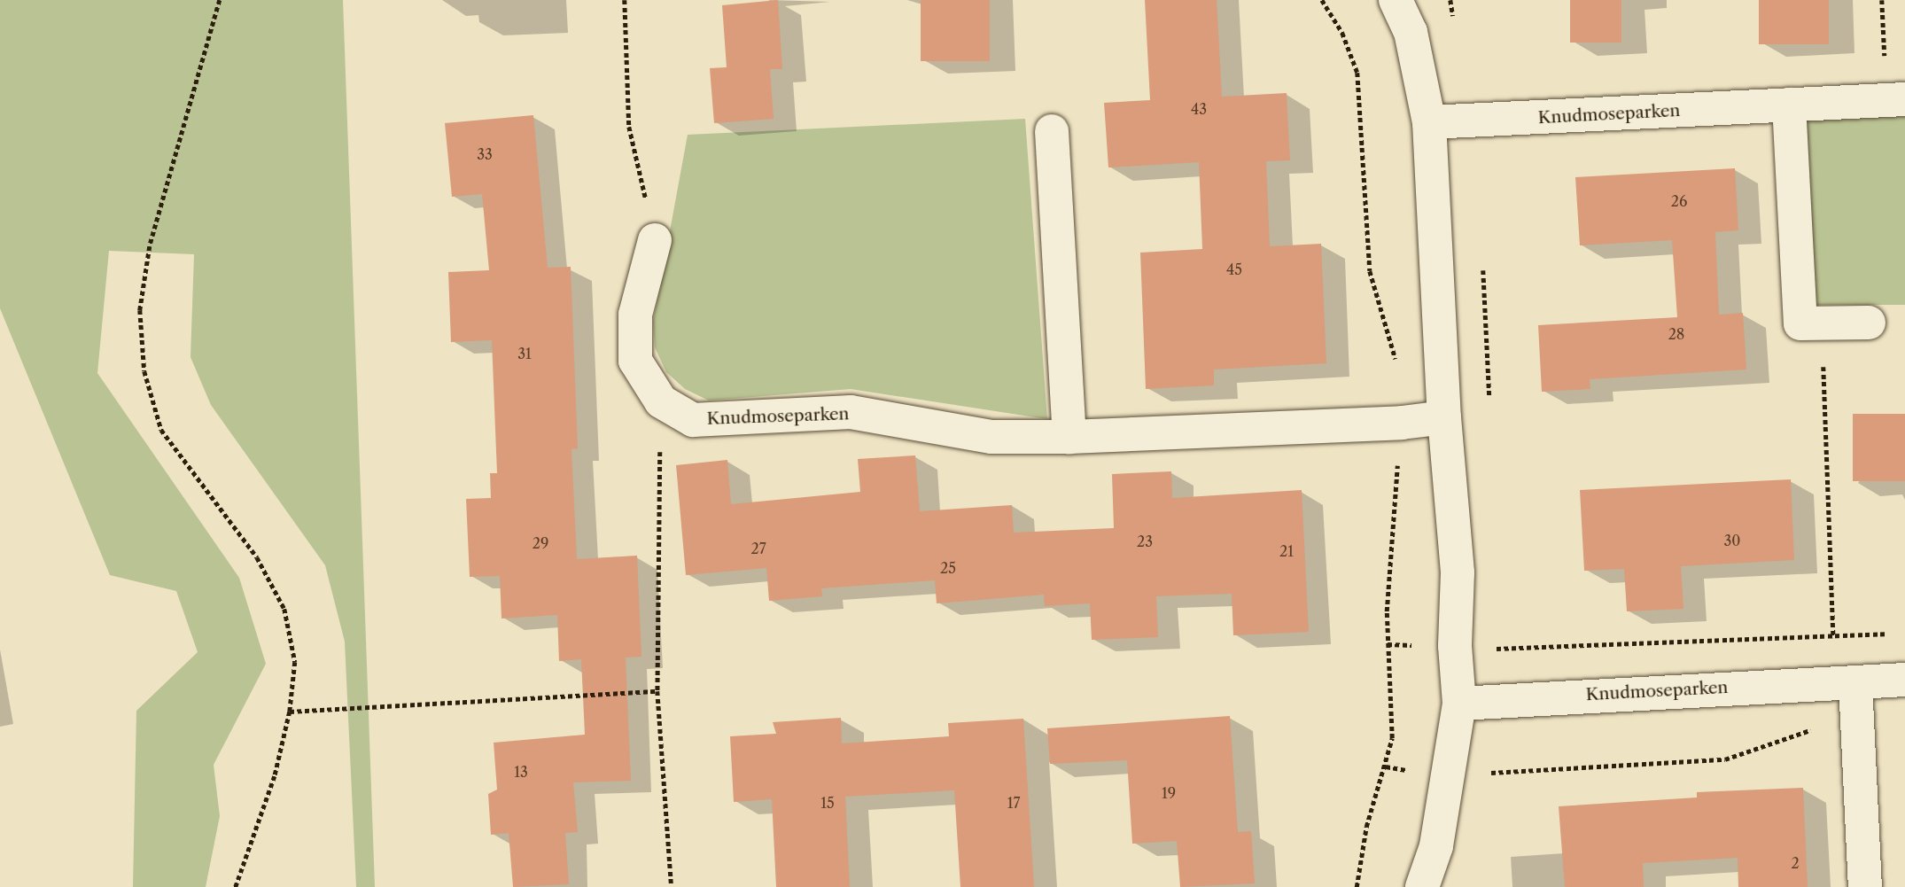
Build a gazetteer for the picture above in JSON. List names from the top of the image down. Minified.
{"streets":{"street":["Knudmoseparken"]},"house_numbers":["43","33","26","45","28","31","30","23","29","27","21","25","13","19","15","17","2"]}
